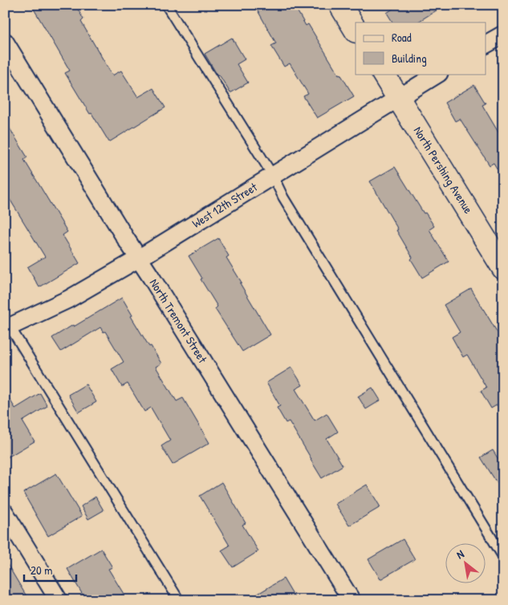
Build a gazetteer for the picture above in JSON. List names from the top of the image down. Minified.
{"streets":{"street":["North Pershing Avenue","West 12th Street","North Tremont Street"]},"crossings":[["North Pershing Avenue","West 12th Street"],["West 12th Street","North Tremont Street"]],"legend":["Road","Building"],"scale_bar":"20 m","north":"top left"}
